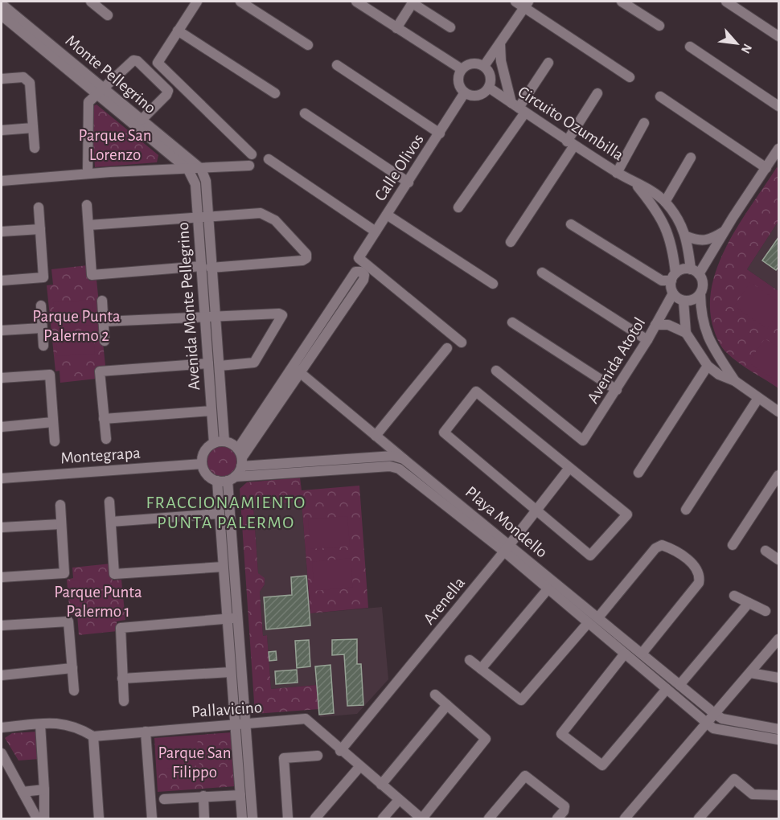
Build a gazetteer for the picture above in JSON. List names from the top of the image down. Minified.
{"streets":{"street":["Monte Pellegrino","Circuito Ozumbilla","Calle Olivos","Avenida Monte Pellegrino","Avenida Atotol","Montegrapa","Playa Mondello","Arenella","Pallavicino"]},"crossings":[["Monte Pellegrino","Avenida Monte Pellegrino"],["Circuito Ozumbilla","Calle Olivos"],["Circuito Ozumbilla","Avenida Atotol"],["Avenida Monte Pellegrino","Montegrapa"],["Avenida Monte Pellegrino","Playa Mondello"],["Montegrapa","Playa Mondello"],["Playa Mondello","Arenella"],["Arenella","Pallavicino"]],"districts":["FRACCIONAMIENTO PUNTA PALERMO"],"parks":["Parque San Lorenzo","Parque Punta Palermo 2","Parque Punta Palermo 1","Parque San Filippo"],"north":"bottom right"}
